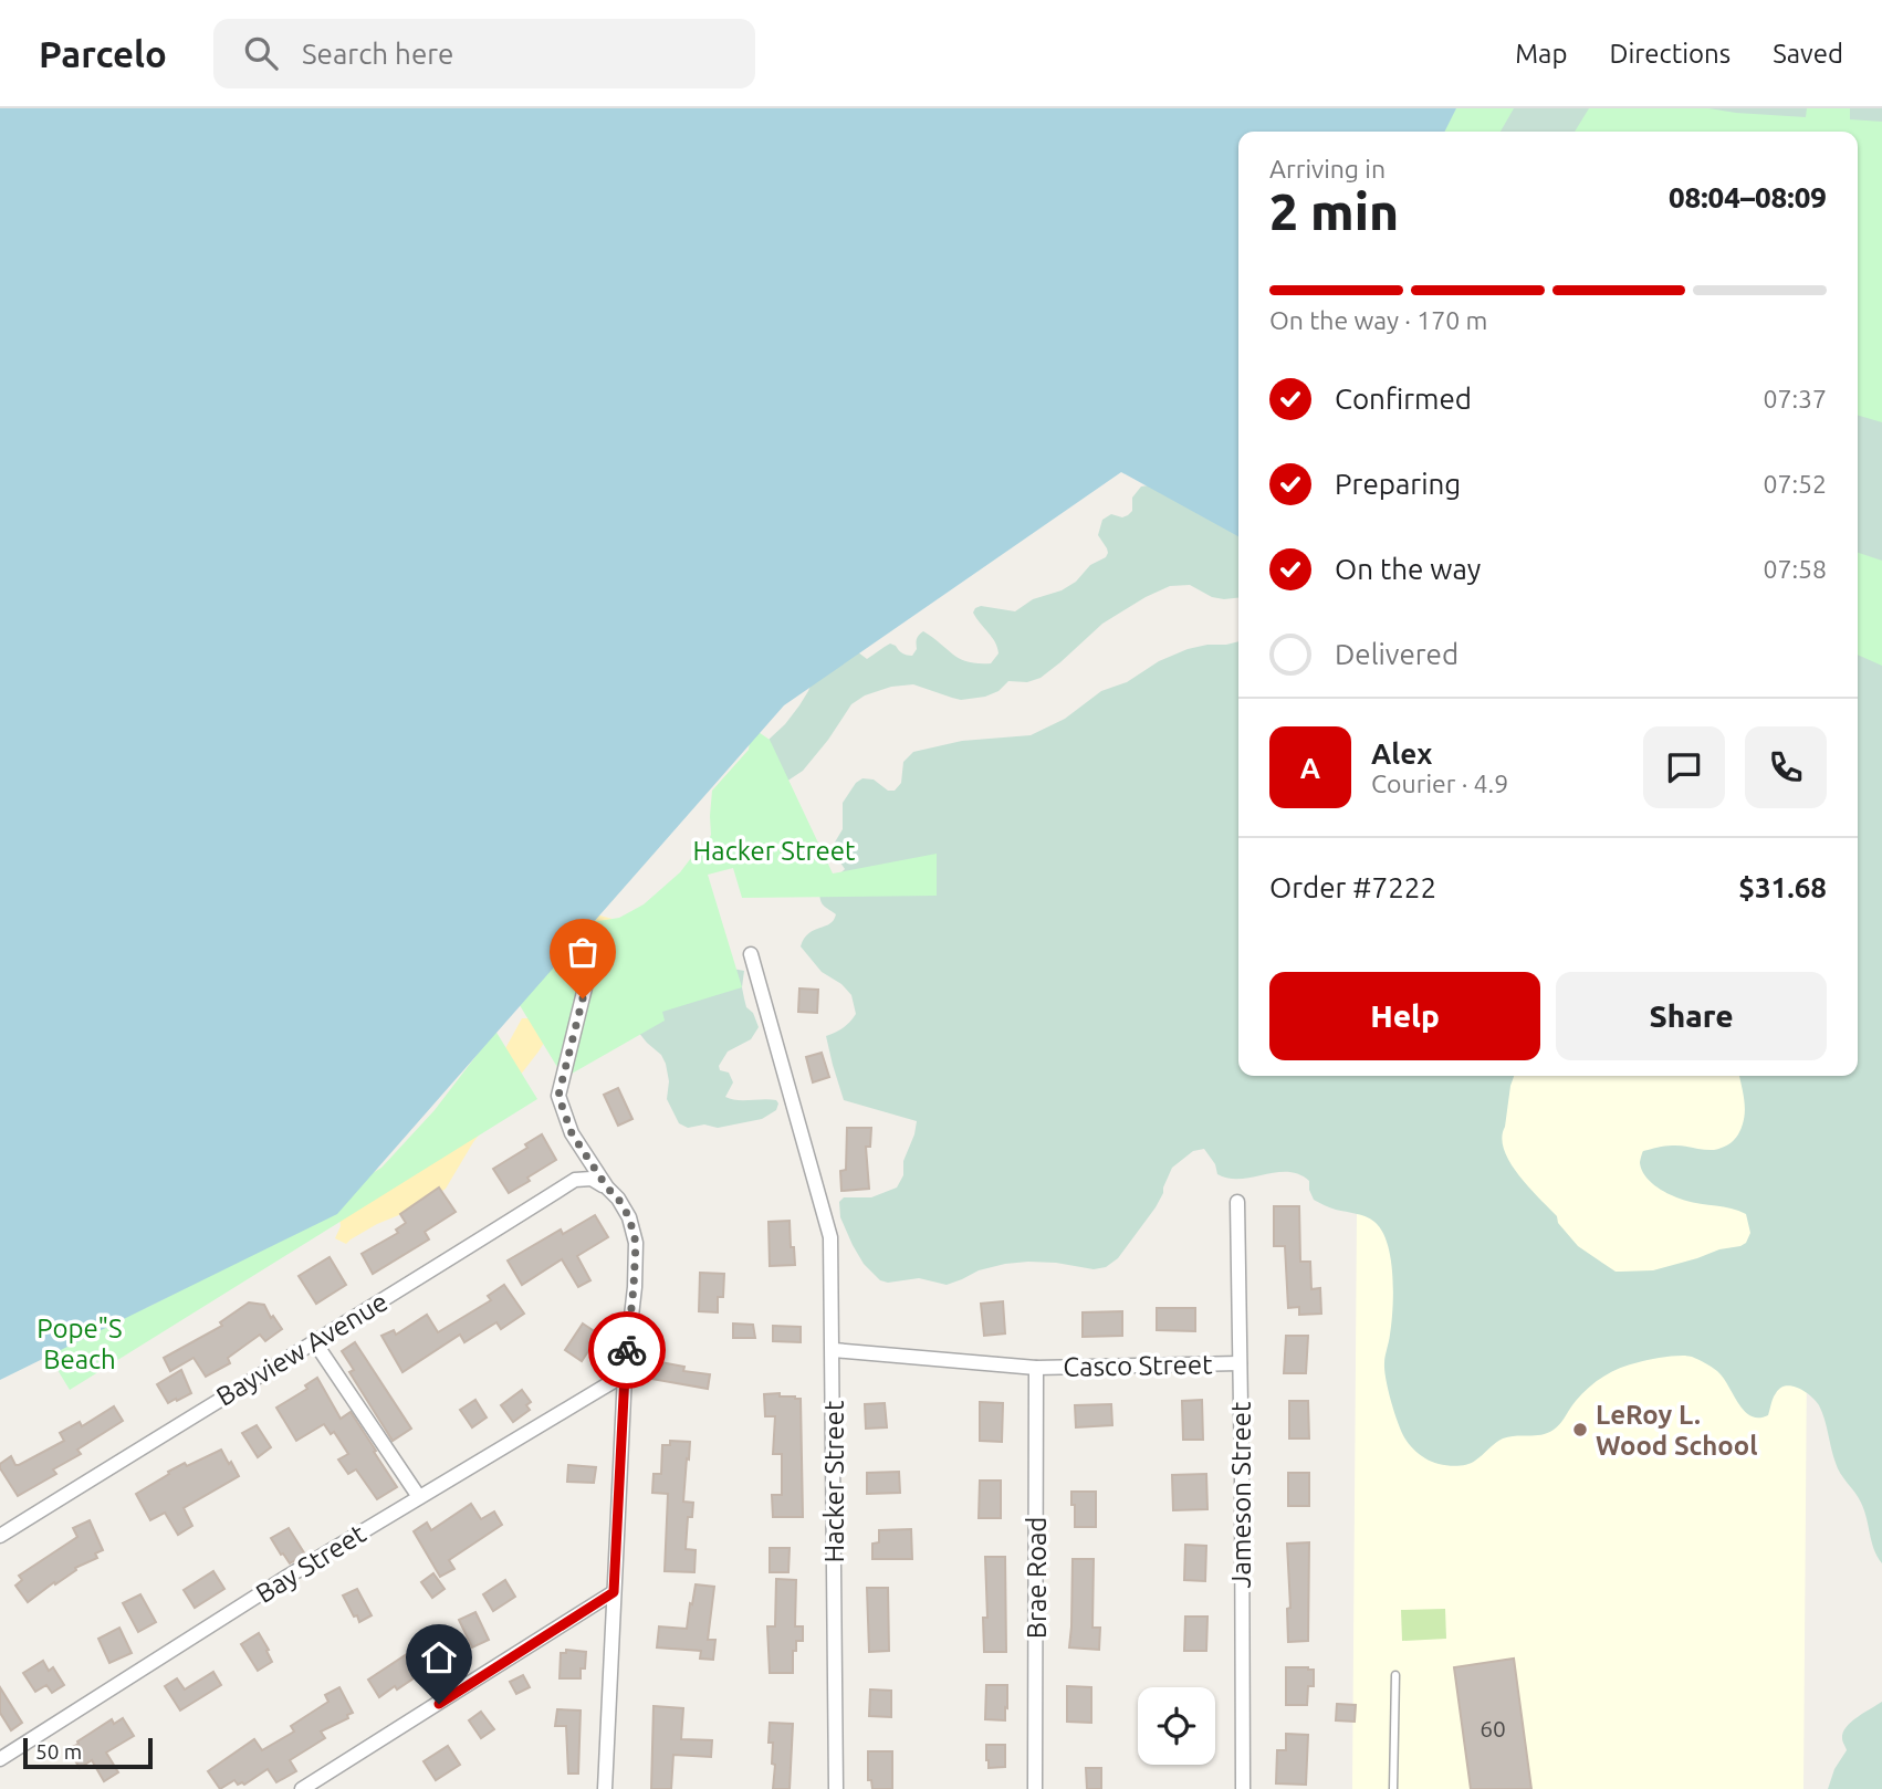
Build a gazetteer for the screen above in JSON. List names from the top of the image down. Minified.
{"streets":{"street":["Bayview Avenue","Casco Street","Hacker Street","Jameson Street","Bay Street","Brae Road"]},"crossings":[["Casco Street","Hacker Street"],["Casco Street","Jameson Street"],["Casco Street","Brae Road"]],"parks":["Hacker Street","Pope\"S Beach"],"places":["LeRoy L. Wood School"],"house_numbers":["60"],"scale_bar":"50 m","page":{"header":"Parcelo","search":"Search here","nav":["Map","Directions","Saved"],"heading":["2 min","Arriving in","08:04–08:09"],"panel":["Alex","Courier · 4.9","Order #7222","$31.68"],"bar":"On the way · 170 m","list":[["Confirmed","07:37"],["Preparing","07:52"],["On the way","07:58"],"Delivered"],"round":"A","buttons":["Help","Share"],"scale":"50 m"}}
